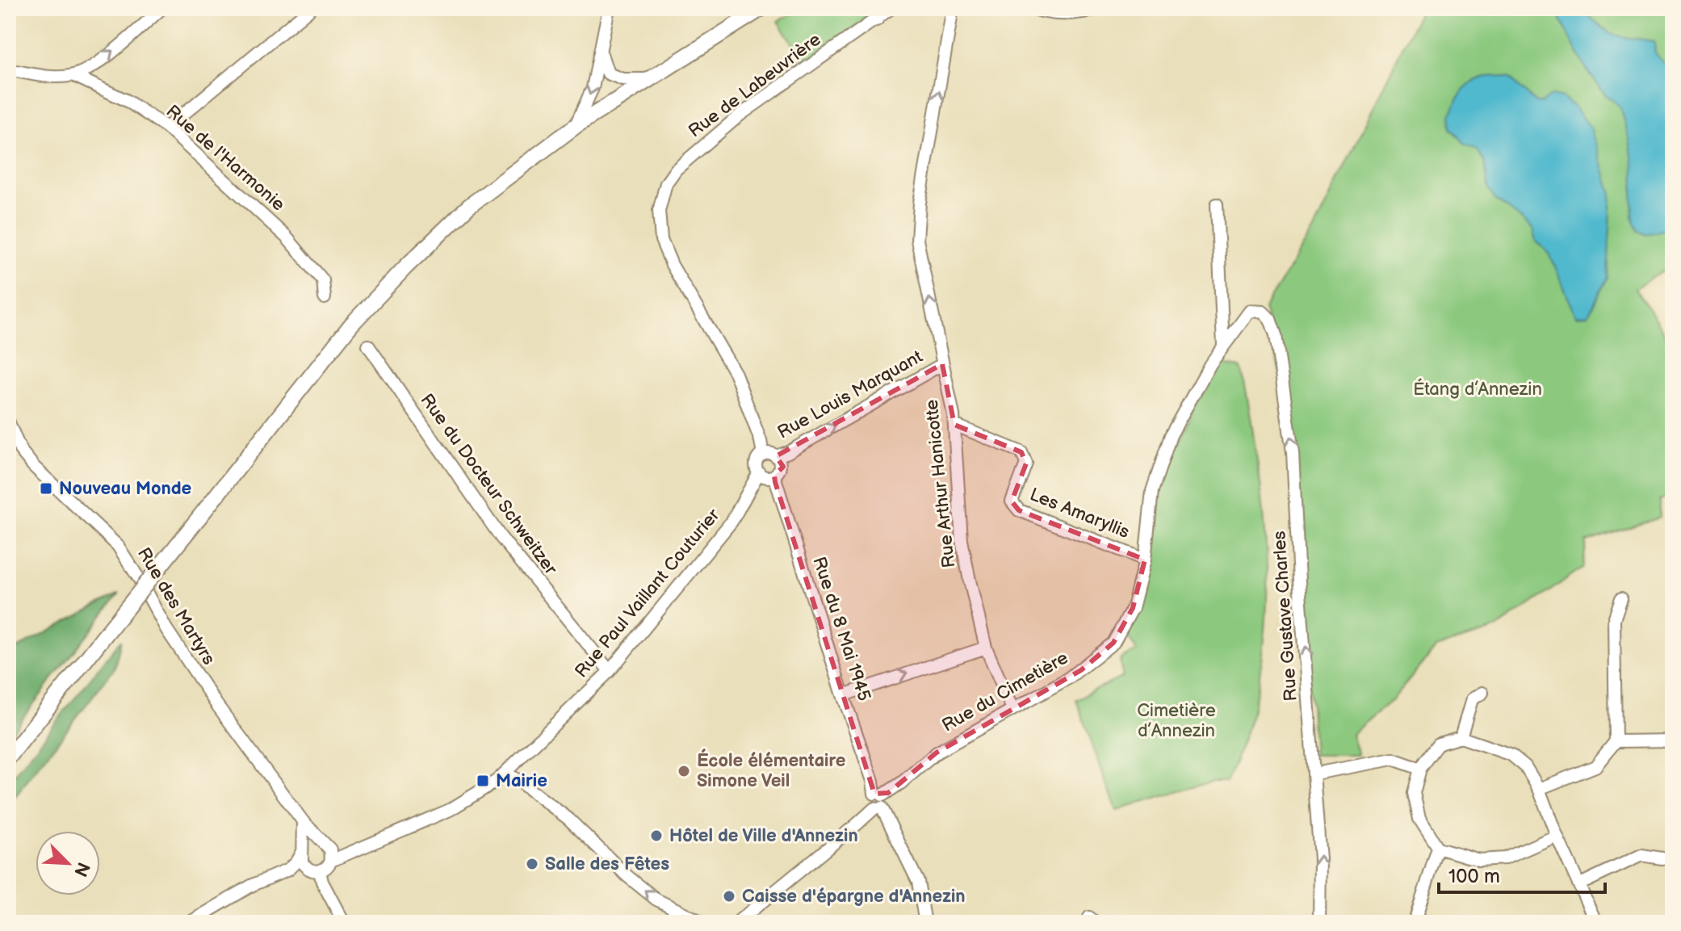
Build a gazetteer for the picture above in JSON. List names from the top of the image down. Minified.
{"streets":{"street":["Rue de Labeuvrière","Rue de l'Harmonie","Rue Louis Marquant","Rue Arthur Hanicotte","Rue du Docteur Schweitzer","Les Amaryllis","Rue Paul Vaillant Couturier","Rue des Martyrs","Rue Gustave Charles","Rue du 8 Mai 1945","Rue du Cimetière"]},"crossings":[["Rue de Labeuvrière","Rue Louis Marquant"],["Rue de Labeuvrière","Rue Paul Vaillant Couturier"],["Rue de Labeuvrière","Rue du 8 Mai 1945"],["Rue Louis Marquant","Rue Arthur Hanicotte"],["Rue Louis Marquant","Rue Paul Vaillant Couturier"],["Rue Louis Marquant","Rue du 8 Mai 1945"],["Rue Arthur Hanicotte","Les Amaryllis"],["Rue Arthur Hanicotte","Rue du Cimetière"],["Rue du Docteur Schweitzer","Rue Paul Vaillant Couturier"],["Les Amaryllis","Rue du Cimetière"],["Rue Paul Vaillant Couturier","Rue des Martyrs"],["Rue Paul Vaillant Couturier","Rue du 8 Mai 1945"],["Rue Gustave Charles","Rue du Cimetière"],["Rue du 8 Mai 1945","Rue du Cimetière"]],"one_way":["Rue Louis Marquant","Rue Arthur Hanicotte","Rue Gustave Charles"],"parks":["Étang d’Annezin","Cimetière d’Annezin"],"places":{"transit":["Nouveau Monde","Mairie"],"other":["École élémentaire Simone Veil","Hôtel de Ville d'Annezin","Salle des Fêtes","Caisse d'épargne d'Annezin"]},"scale_bar":"100 m","north":"bottom right"}
